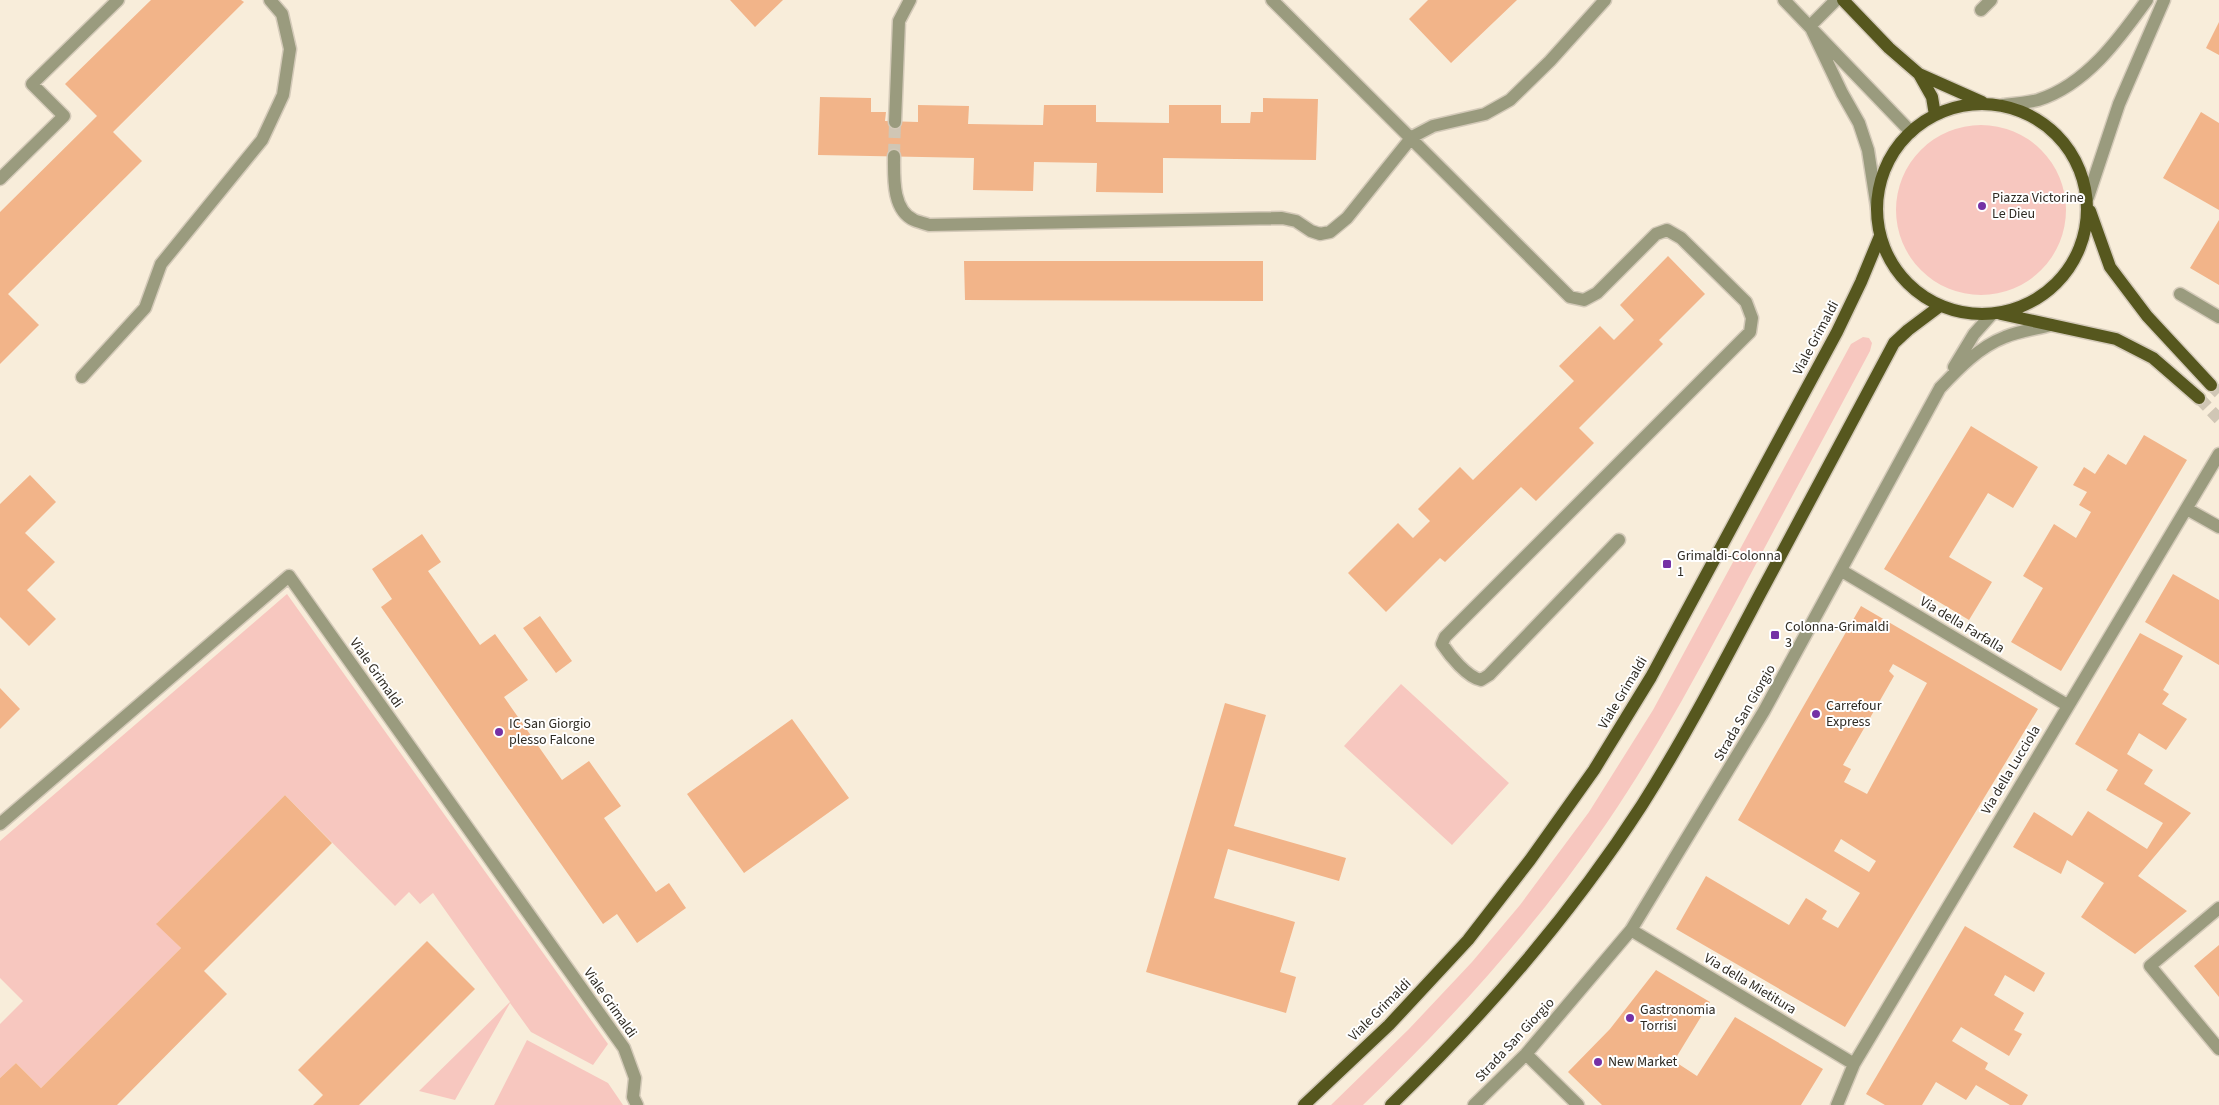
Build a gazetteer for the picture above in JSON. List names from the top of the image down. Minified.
{"streets":{"main road":["Viale Grimaldi"],"street":["Via della Farfalla","Strada San Giorgio","Via della Lucciola","Via della Mietitura"]},"crossings":[["Via della Farfalla","Strada San Giorgio"],["Via della Farfalla","Via della Lucciola"],["Strada San Giorgio","Via della Mietitura"],["Via della Lucciola","Via della Mietitura"]],"places":{"other":["Piazza Victorine Le Dieu","Carrefour Express","IC San Giorgio plesso Falcone","Gastronomia Torrisi","New Market"],"transit":["Grimaldi-Colonna 1","Colonna-Grimaldi 3"]}}
